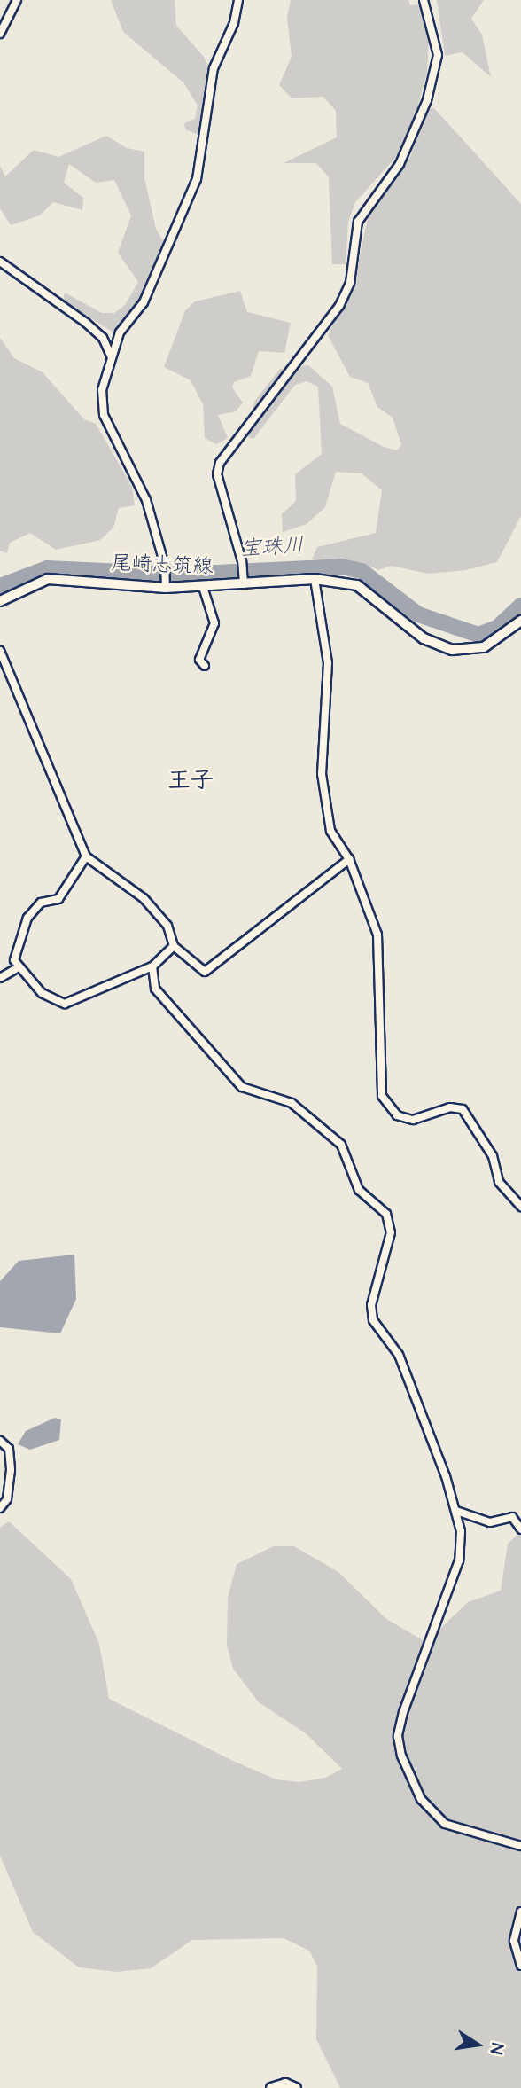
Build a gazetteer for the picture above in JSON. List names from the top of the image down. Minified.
{"streets":{"main road":["尾崎志筑線"]},"districts":["王子"],"water":["宝珠川"],"north":"right"}
